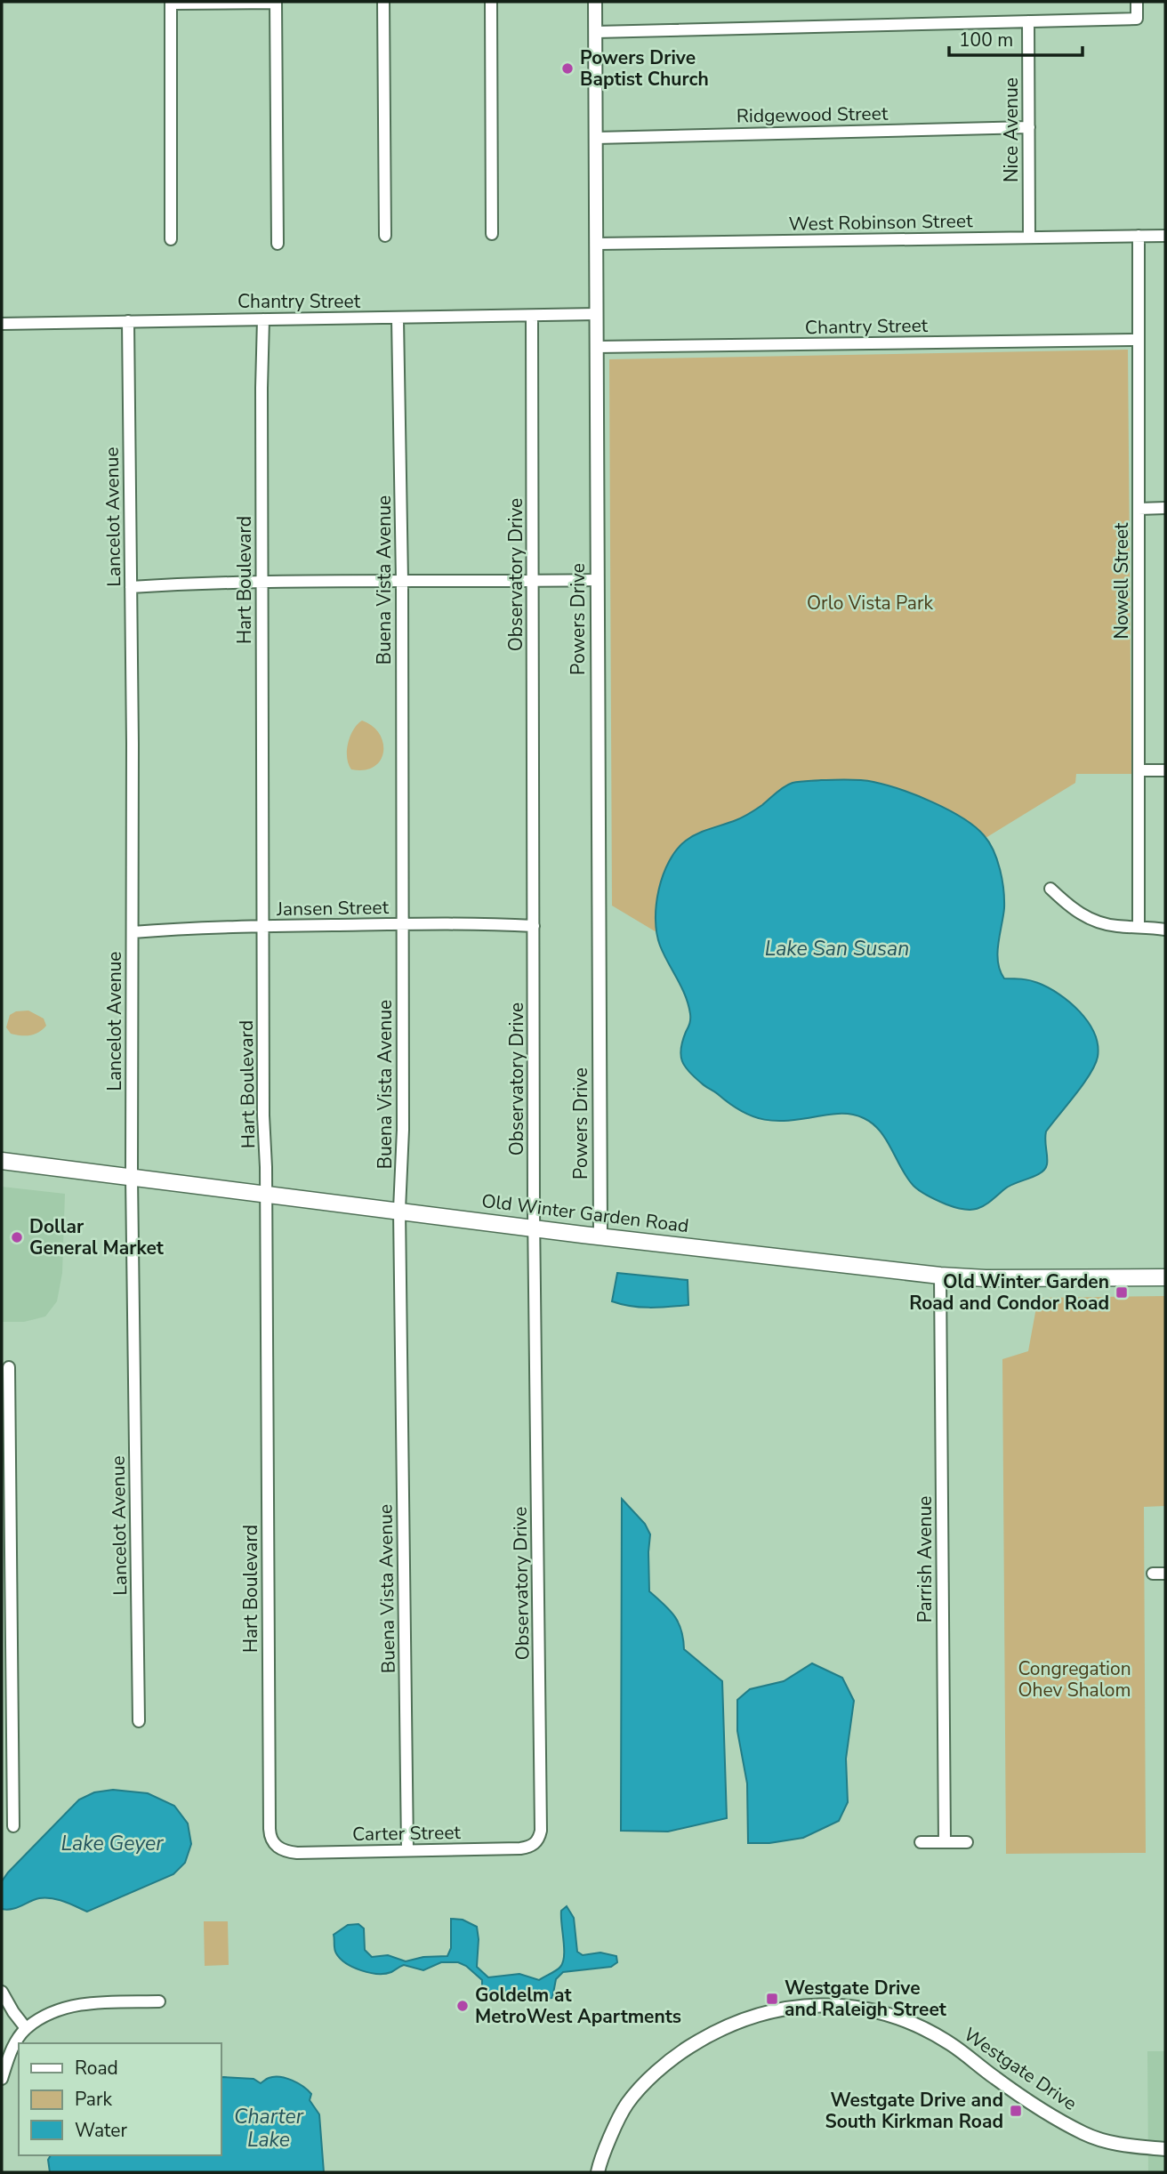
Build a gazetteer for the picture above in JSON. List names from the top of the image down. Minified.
{"streets":{"main road":["Old Winter Garden Road"],"street":["Ridgewood Street","Nice Avenue","West Robinson Street","Chantry Street","Lancelot Avenue","Observatory Drive","Hart Boulevard","Buena Vista Avenue","Nowell Street","Powers Drive","Jansen Street","Parrish Avenue","Carter Street","Westgate Drive"]},"crossings":[["Ridgewood Street","Nice Avenue"],["Ridgewood Street","Powers Drive"],["Nice Avenue","West Robinson Street"],["West Robinson Street","Nowell Street"],["West Robinson Street","Powers Drive"],["Chantry Street","Lancelot Avenue"],["Chantry Street","Observatory Drive"],["Chantry Street","Hart Boulevard"],["Chantry Street","Buena Vista Avenue"],["Chantry Street","Nowell Street"],["Chantry Street","Powers Drive"],["Lancelot Avenue","Jansen Street"],["Lancelot Avenue","Old Winter Garden Road"],["Observatory Drive","Jansen Street"],["Observatory Drive","Old Winter Garden Road"],["Observatory Drive","Carter Street"],["Hart Boulevard","Jansen Street"],["Hart Boulevard","Old Winter Garden Road"],["Hart Boulevard","Carter Street"],["Buena Vista Avenue","Jansen Street"],["Buena Vista Avenue","Old Winter Garden Road"],["Buena Vista Avenue","Carter Street"],["Powers Drive","Old Winter Garden Road"],["Old Winter Garden Road","Parrish Avenue"]],"water":["Lake San Susan","Lake Geyer","Charter Lake"],"parks":["Orlo Vista Park","Congregation Ohev Shalom"],"places":{"other":["Powers Drive Baptist Church","Dollar General Market","Goldelm at MetroWest Apartments"],"transit":["Old Winter Garden Road and Condor Road","Westgate Drive and Raleigh Street","Westgate Drive and South Kirkman Road"]},"legend":["Road","Park","Water"],"scale_bar":"100 m"}
